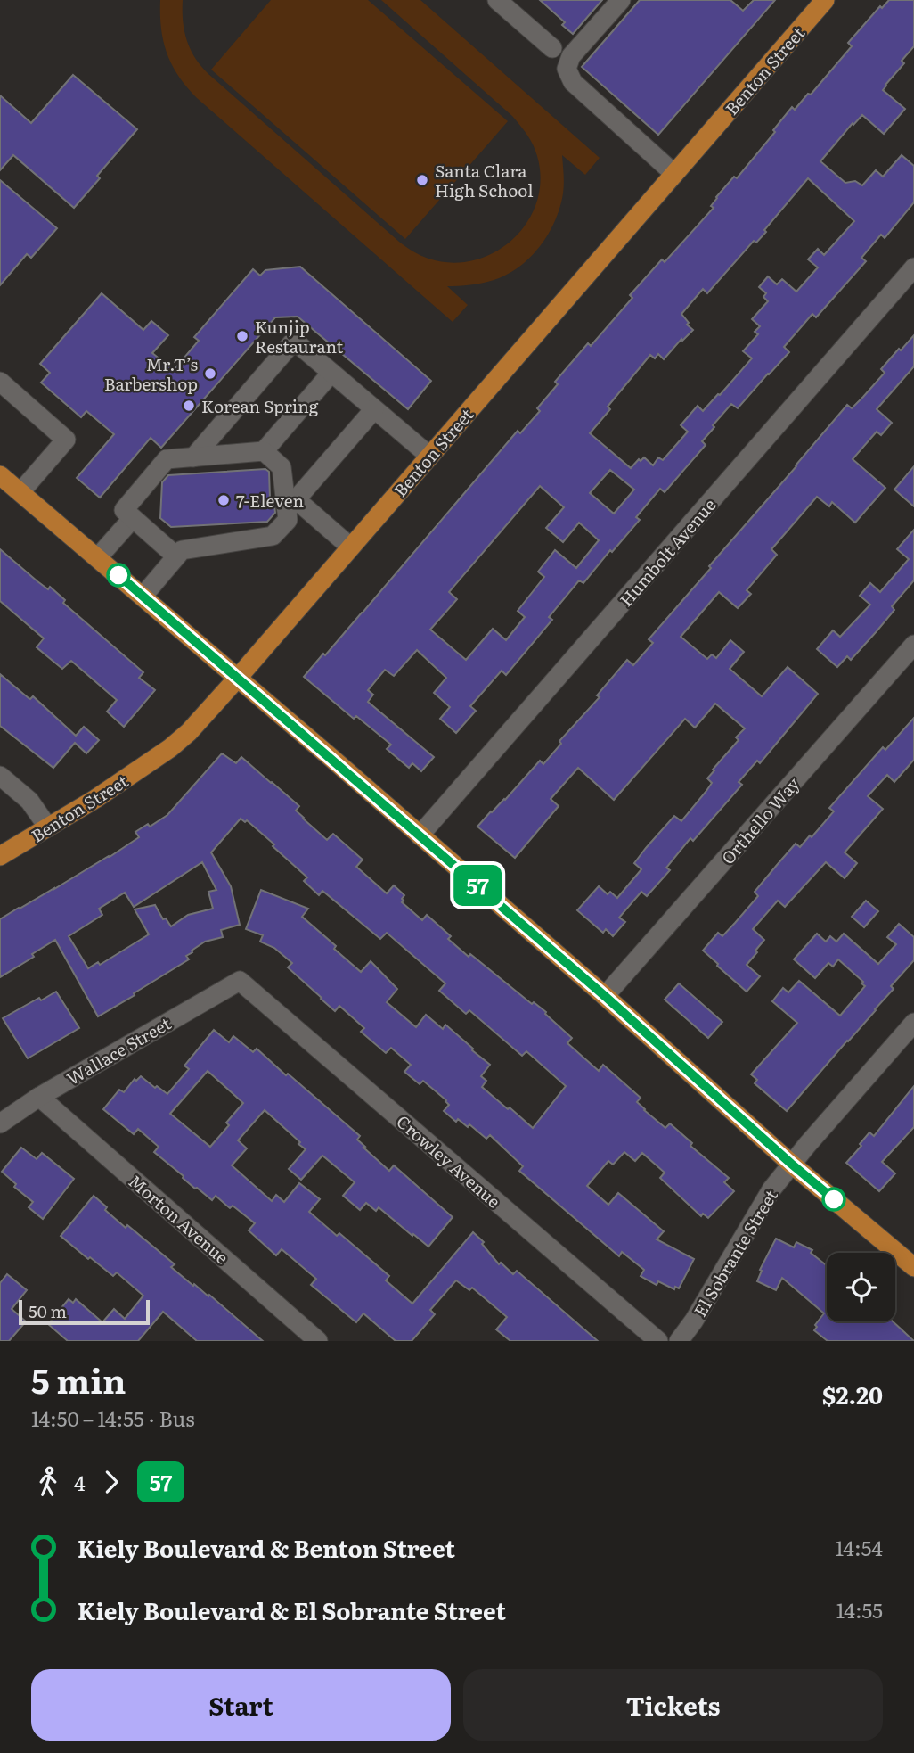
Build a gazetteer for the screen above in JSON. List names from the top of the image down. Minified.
{"streets":{"main road":["Benton Street"],"street":["Humbolt Avenue","Orthello Way","Wallace Street","Crowley Avenue","Morton Avenue","El Sobrante Street"]},"crossings":[["Wallace Street","Crowley Avenue"],["Wallace Street","Morton Avenue"]],"places":["Santa Clara High School","Kunjip Restaurant","Mr.T’s Barbershop","Korean Spring","7-Eleven"],"lines":["bus line 57"],"scale_bar":"50 m","page":{"on_map":"57","scale":"50 m","heading":["5 min","14:50 – 14:55 · Bus","$2.20"],"legs":["4","57"],"list":[{"name":"Kiely Boulevard & Benton Street","value":"14:54"},{"name":"Kiely Boulevard & El Sobrante Street","value":"14:55"}],"buttons":["Start","Tickets"]}}
